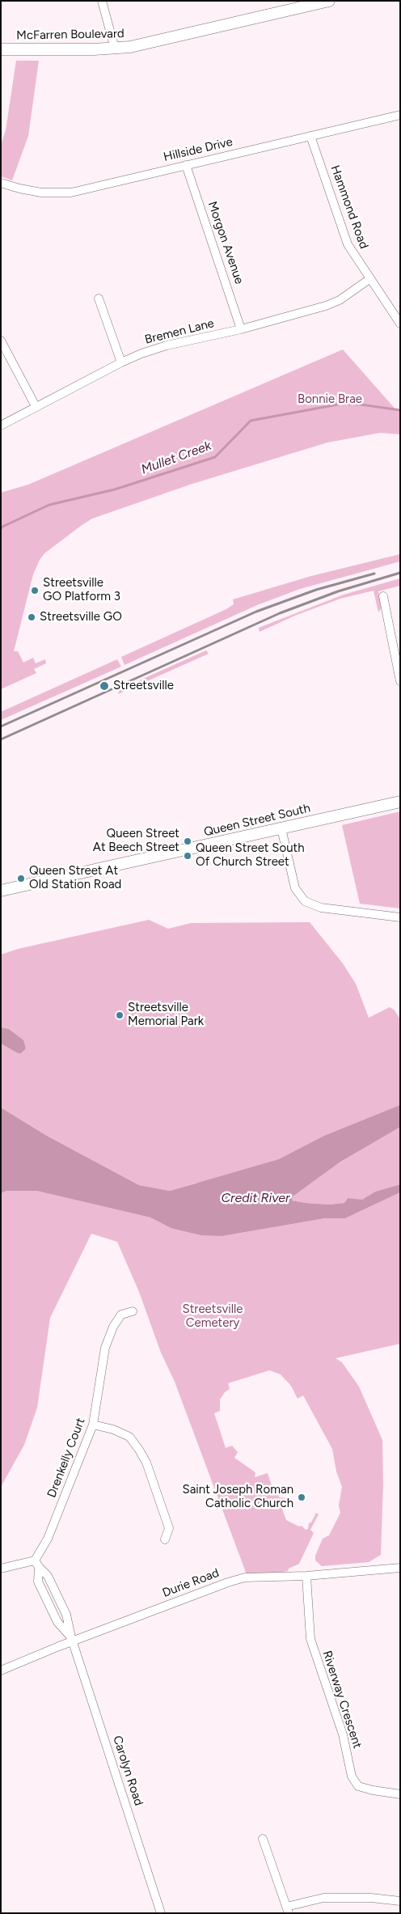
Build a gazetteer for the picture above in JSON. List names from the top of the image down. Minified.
{"streets":{"main road":["McFarren Boulevard","Queen Street South"],"street":["Hillside Drive","Hammond Road","Morgon Avenue","Bremen Lane","Drenkelly Court","Durie Road","Riverway Crescent","Carolyn Road"]},"crossings":[["Hillside Drive","Hammond Road"],["Hillside Drive","Morgon Avenue"],["Hammond Road","Bremen Lane"],["Morgon Avenue","Bremen Lane"],["Drenkelly Court","Carolyn Road"],["Durie Road","Riverway Crescent"],["Durie Road","Carolyn Road"]],"water":["Mullet Creek","Credit River"],"parks":["Bonnie Brae","Streetsville Cemetery"],"places":["Streetsville GO Platform 3","Streetsville GO","Streetsville","Queen Street At Beech Street","Queen Street South Of Church Street","Queen Street At Old Station Road","Streetsville Memorial Park","Saint Joseph Roman Catholic Church"]}
